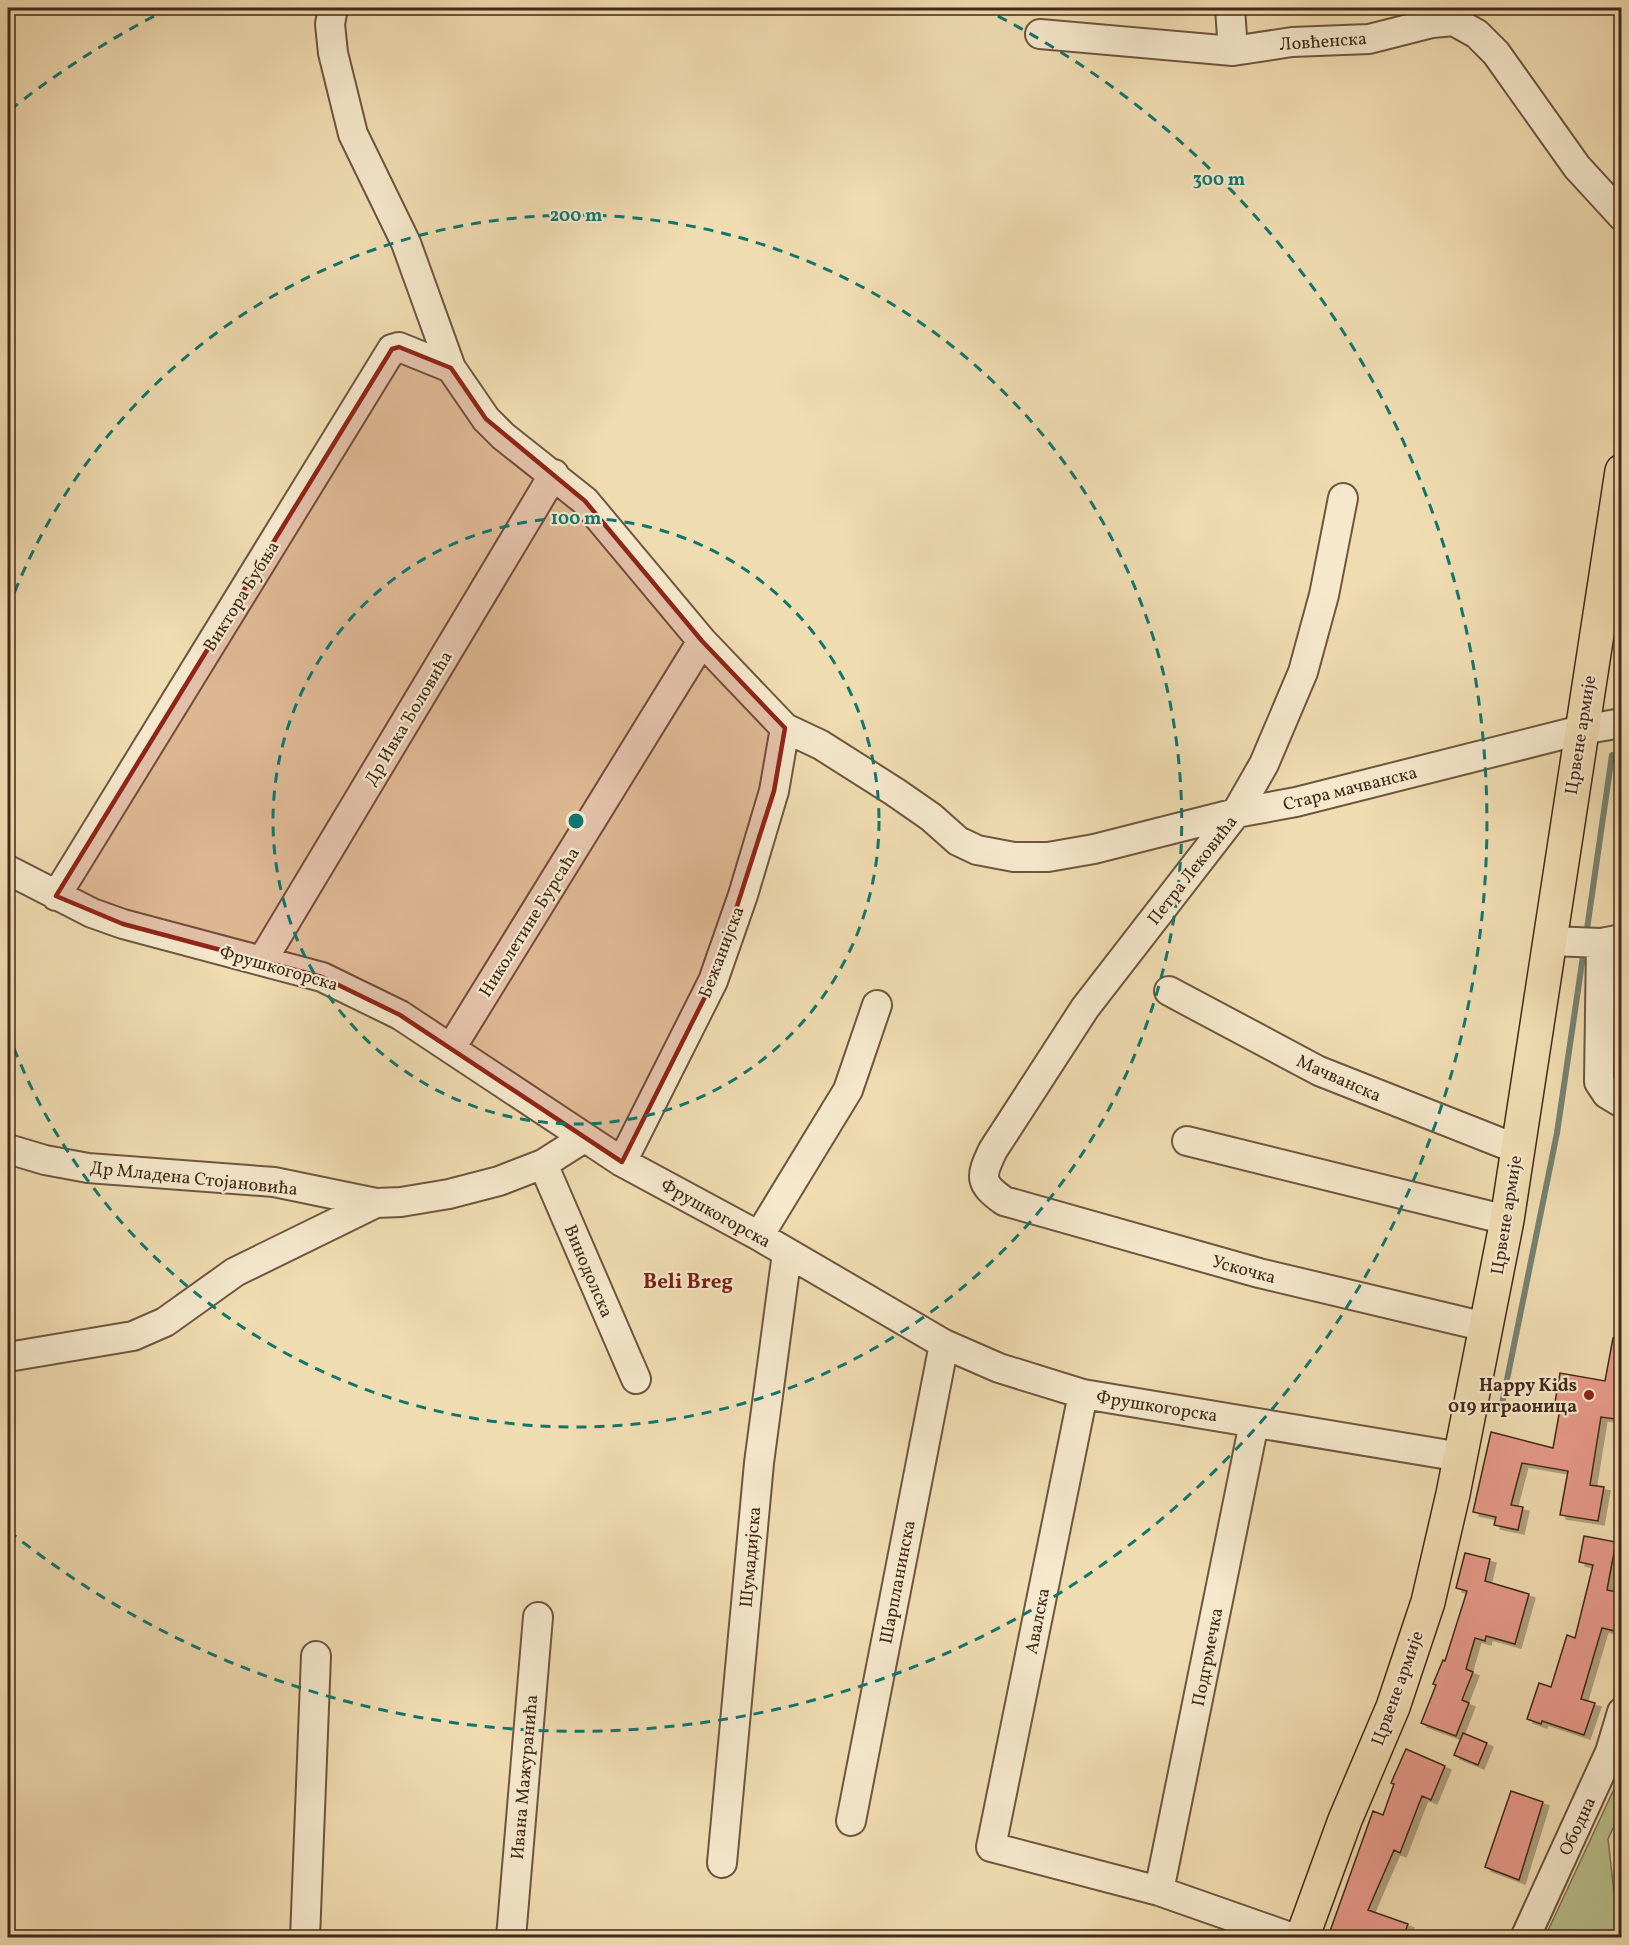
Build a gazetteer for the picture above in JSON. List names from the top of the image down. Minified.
{"streets":{"main road":["Црвене армије"],"street":["Ловћенска","Виктора Бубња","Др Ивка Ђоловића","Стара мачванска","Петра Лековића","Николетине Бурсаћа","Бежанијска","Фрушкогорска","Мачванска","Др Младена Стојановића","Ускочка","Винодолска","Шумадијска","Шарпланинска","Авалска","Подгрмечка","Ивана Мажуранића","Ободна"]},"crossings":[["Виктора Бубња","Фрушкогорска"],["Др Ивка Ђоловића","Фрушкогорска"],["Црвене армије","Стара мачванска"],["Црвене армије","Фрушкогорска"],["Црвене армије","Мачванска"],["Црвене армије","Ускочка"],["Стара мачванска","Петра Лековића"],["Стара мачванска","Бежанијска"],["Петра Лековића","Ускочка"],["Николетине Бурсаћа","Фрушкогорска"],["Бежанијска","Фрушкогорска"],["Фрушкогорска","Др Младена Стојановића"],["Фрушкогорска","Шумадијска"],["Фрушкогорска","Шарпланинска"],["Фрушкогорска","Авалска"],["Фрушкогорска","Подгрмечка"],["Др Младена Стојановића","Винодолска"],["Авалска","Подгрмечка"]],"districts":["Beli Breg"],"places":["Happy Kids 019 играоница"],"rings":["300 m","200 m","100 m"]}
